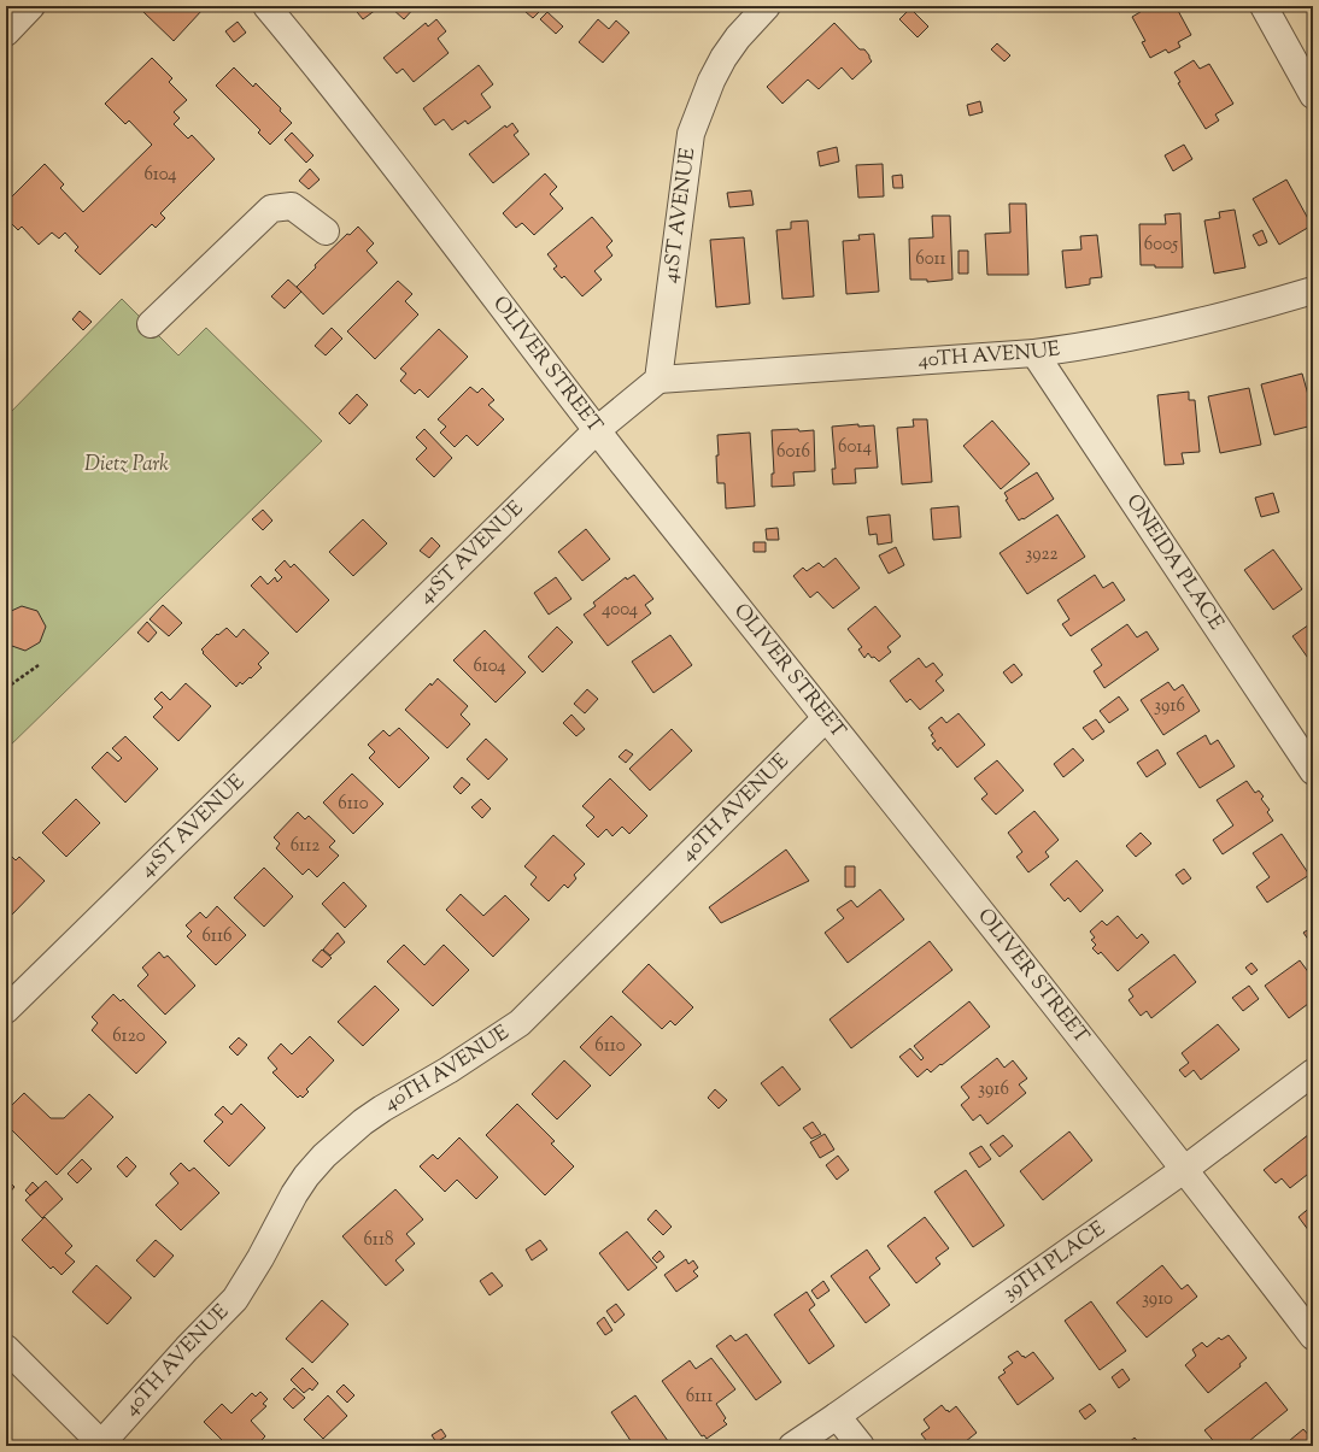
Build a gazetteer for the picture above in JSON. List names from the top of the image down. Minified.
{"streets":{"street":["41ST AVENUE","40TH AVENUE","OLIVER STREET","ONEIDA PLACE","39TH PLACE"]},"crossings":[["41ST AVENUE","40TH AVENUE"],["41ST AVENUE","OLIVER STREET"],["40TH AVENUE","OLIVER STREET"],["40TH AVENUE","ONEIDA PLACE"],["OLIVER STREET","39TH PLACE"]],"parks":["Dietz Park"],"house_numbers":["6104","6005","6011","6014","6016","3922","4004","6104","3916","6110","6112","6116","6120","6110","3916","6118","3910","6111"]}
